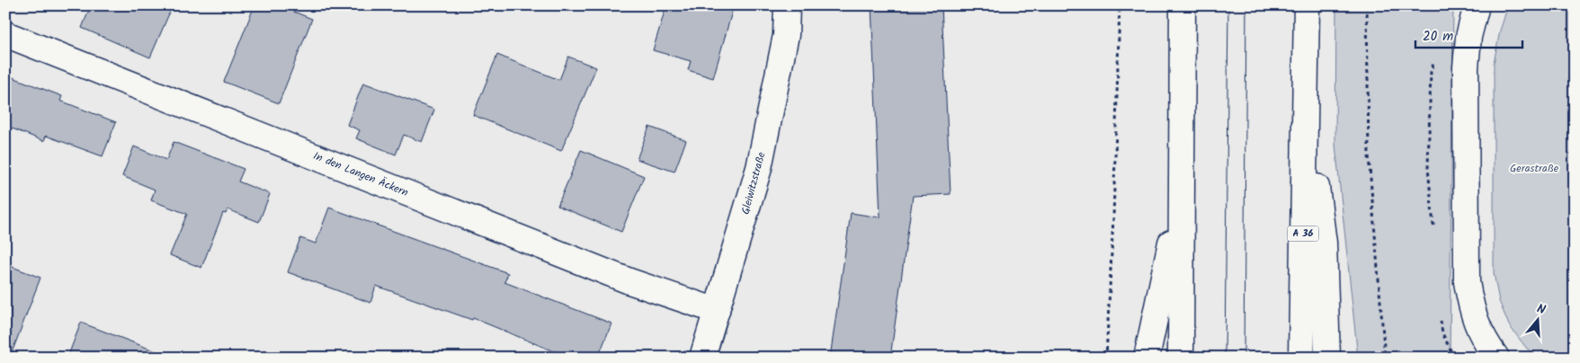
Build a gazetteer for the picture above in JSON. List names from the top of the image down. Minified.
{"streets":{"main road":["In den Langen Äckern","Gleiwitzstraße","A 36"]},"crossings":[["In den Langen Äckern","Gleiwitzstraße"]],"parks":["Gerastraße"],"scale_bar":"20 m","north":"top"}
